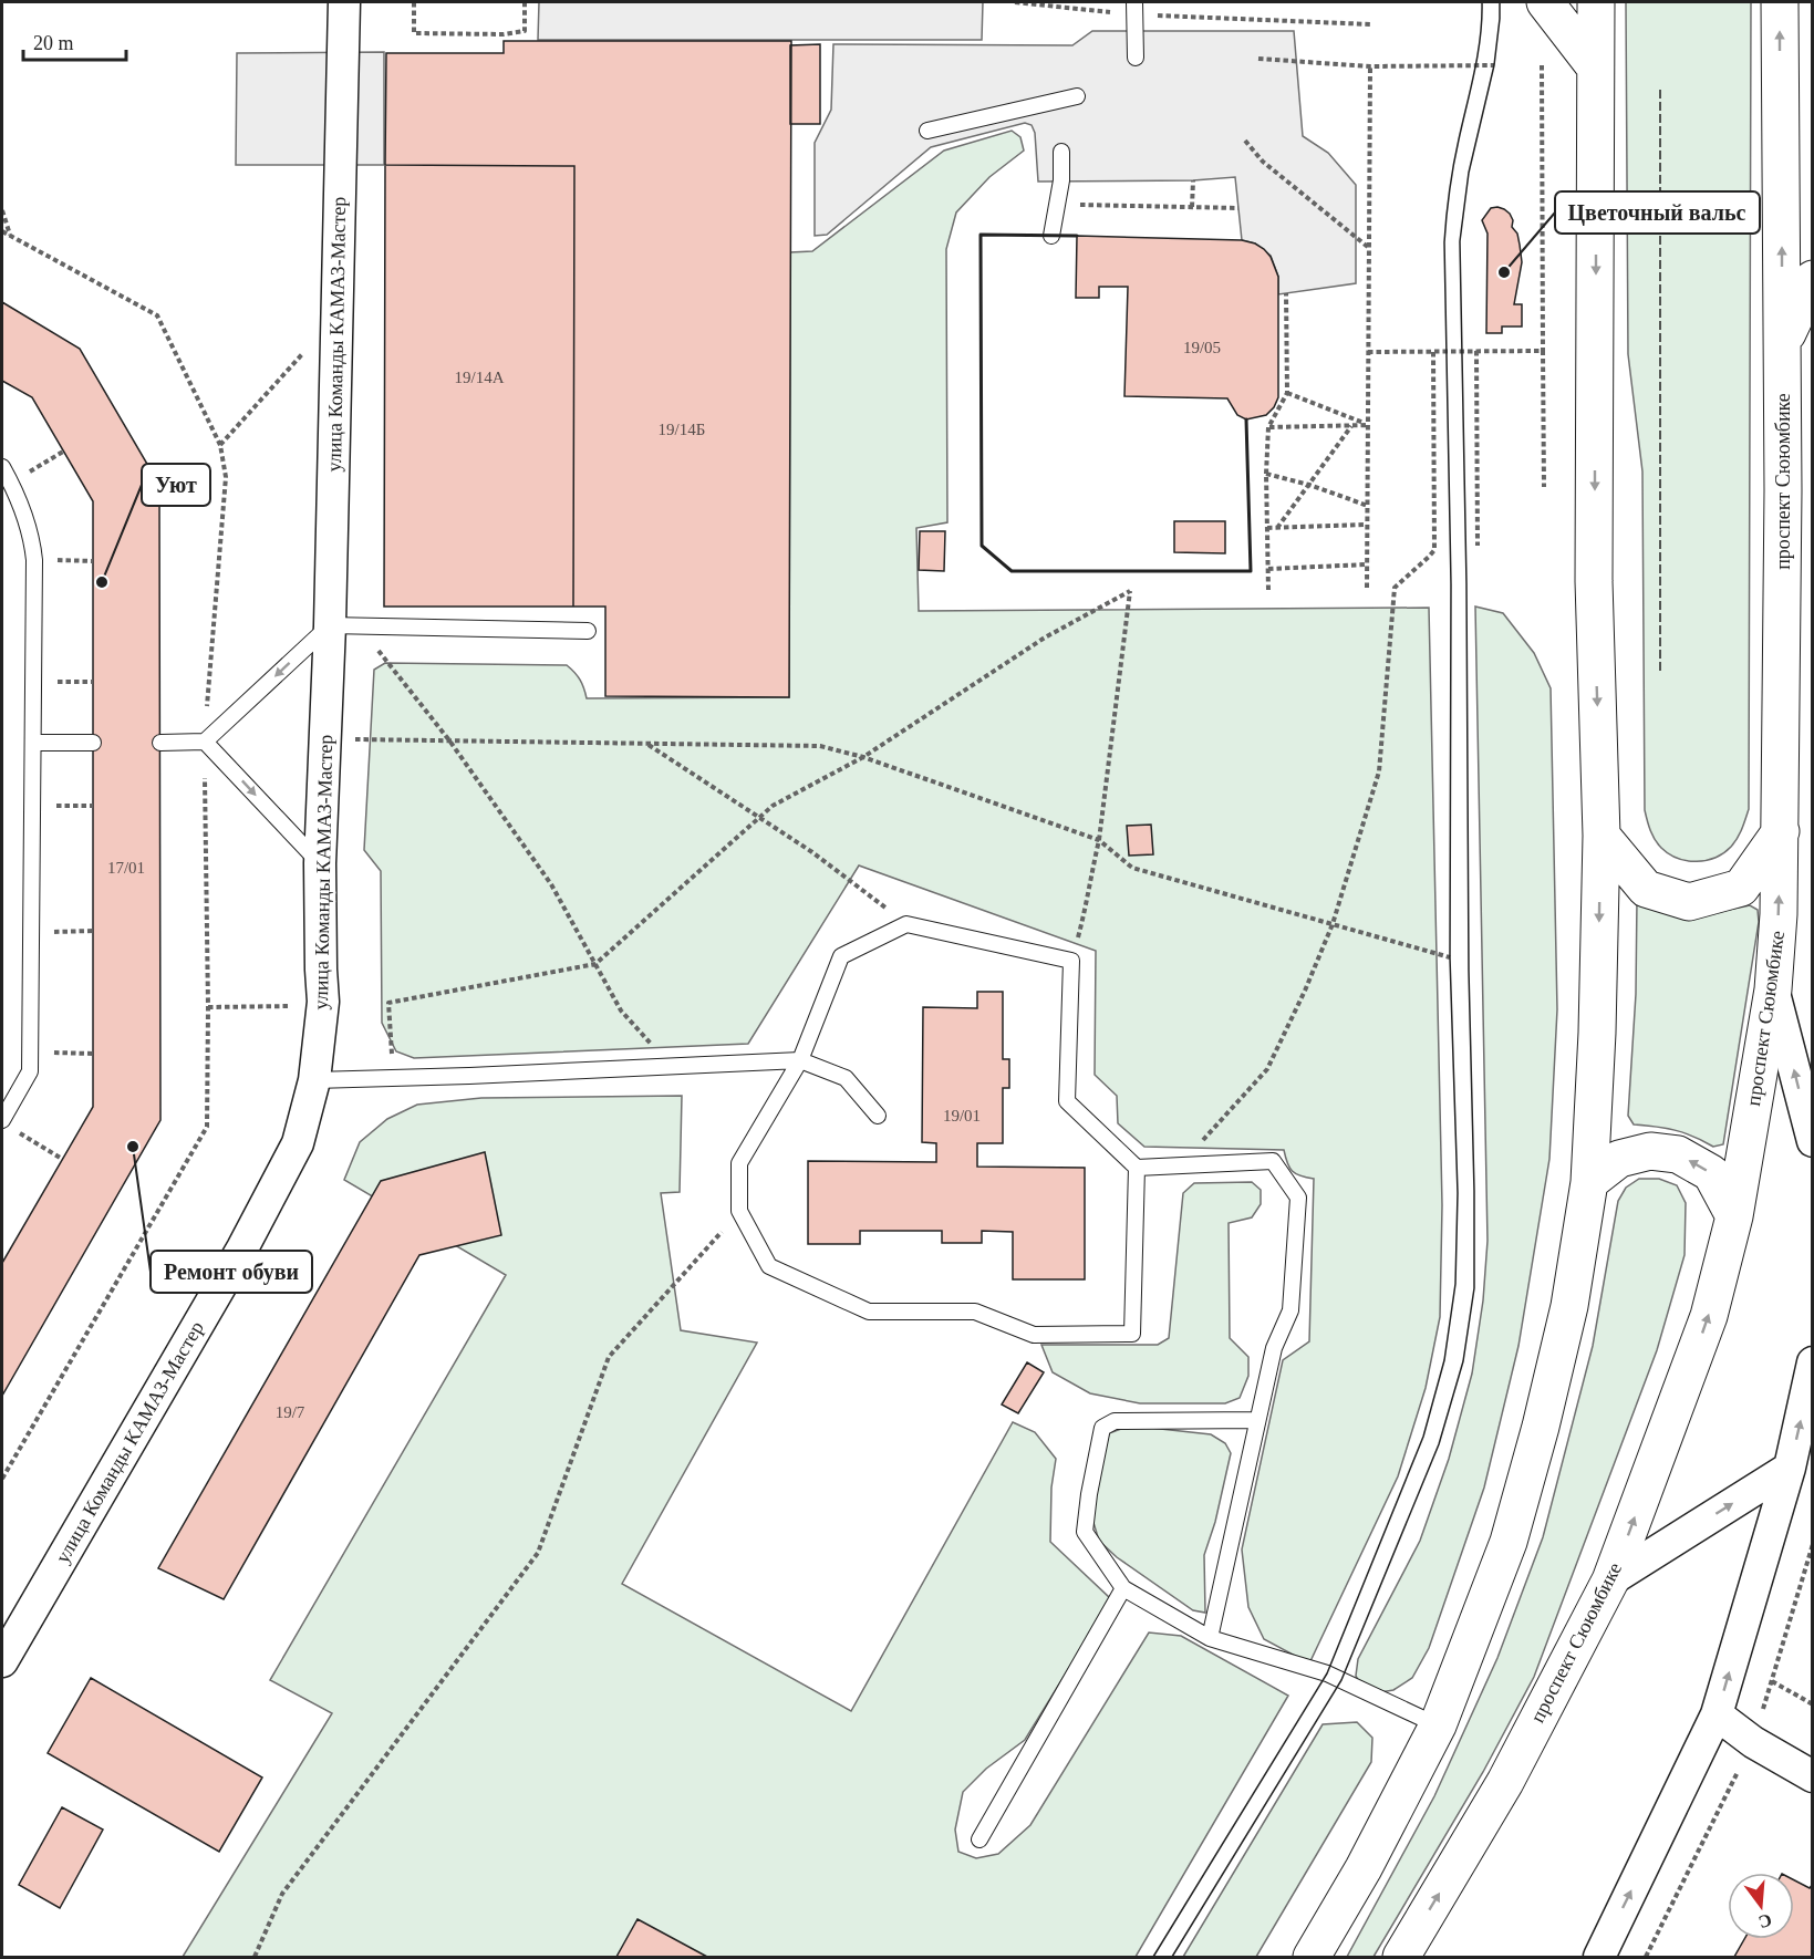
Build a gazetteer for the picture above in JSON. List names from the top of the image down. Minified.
{"streets":{"main road":["проспект Сююмбике"],"street":["улица Команды КАМАЗ-Мастер"]},"places":["Цветочный вальс","Уют","Ремонт обуви"],"house_numbers":["19/05","19/14А","19/14Б","17/01","19/01","19/7"],"scale_bar":"20 m","north":"bottom"}
